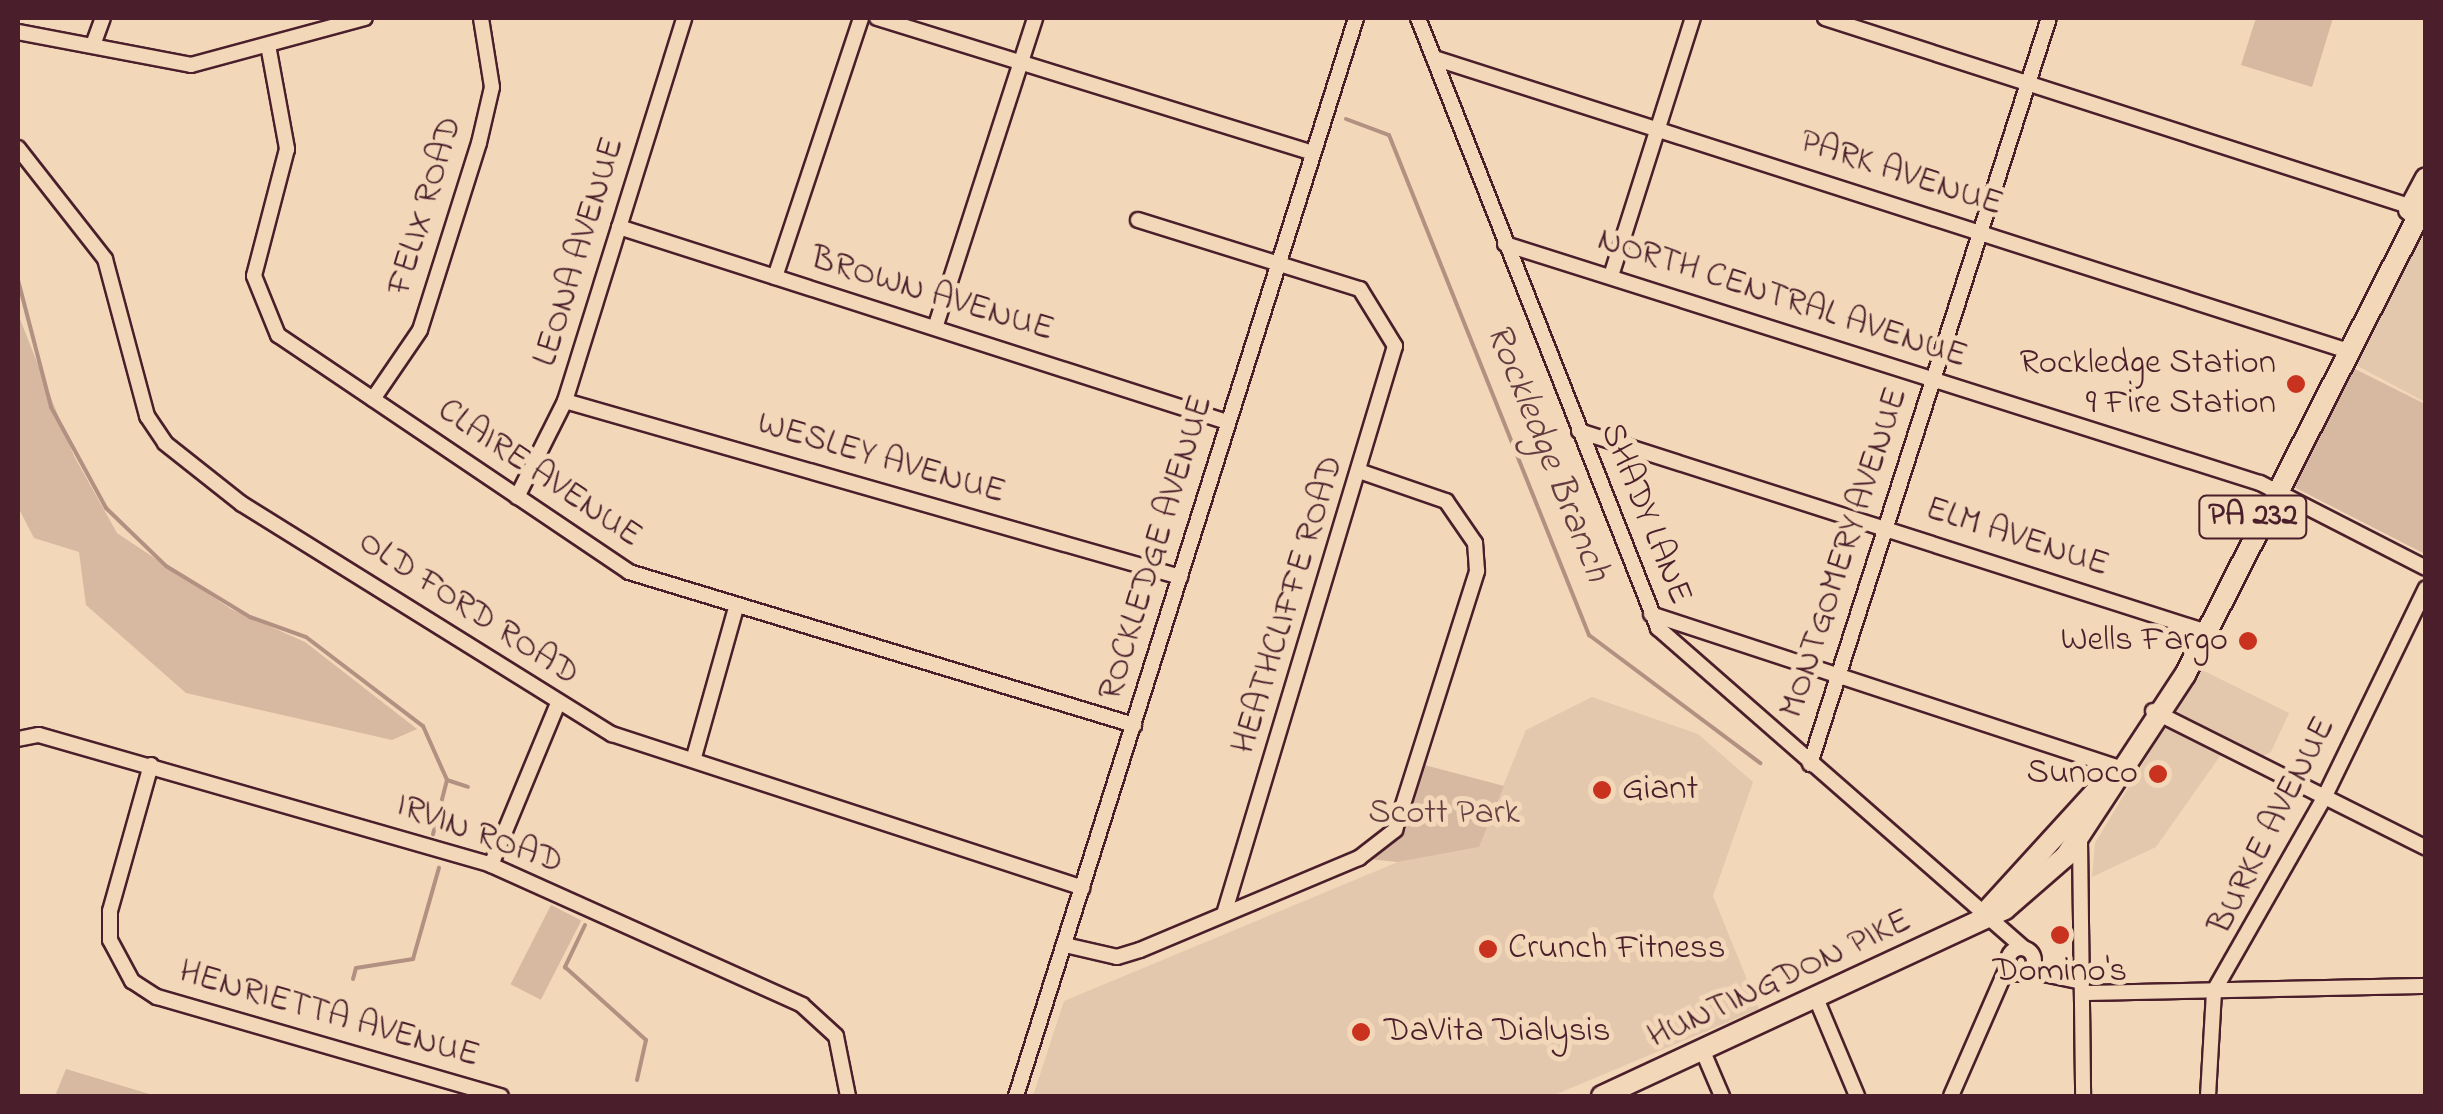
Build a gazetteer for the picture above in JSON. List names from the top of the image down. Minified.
{"streets":{"main road":["PA 232","HUNTINGDON PIKE"],"street":["PARK AVENUE","FELIX ROAD","LEONA AVENUE","BROWN AVENUE","NORTH CENTRAL AVENUE","WESLEY AVENUE","CLAIRE AVENUE","SHADY LANE","ELM AVENUE","ROCKLEDGE AVENUE","MONTGOMERY AVENUE","HEATHCLIFFE ROAD","OLD FORD ROAD","BURKE AVENUE","IRVIN ROAD","HENRIETTA AVENUE"]},"crossings":[["PARK AVENUE","SHADY LANE"],["PARK AVENUE","MONTGOMERY AVENUE"],["PARK AVENUE","HUNTINGDON PIKE"],["FELIX ROAD","CLAIRE AVENUE"],["LEONA AVENUE","BROWN AVENUE"],["LEONA AVENUE","WESLEY AVENUE"],["LEONA AVENUE","CLAIRE AVENUE"],["BROWN AVENUE","ROCKLEDGE AVENUE"],["NORTH CENTRAL AVENUE","SHADY LANE"],["NORTH CENTRAL AVENUE","MONTGOMERY AVENUE"],["NORTH CENTRAL AVENUE","HUNTINGDON PIKE"],["WESLEY AVENUE","ROCKLEDGE AVENUE"],["CLAIRE AVENUE","ROCKLEDGE AVENUE"],["SHADY LANE","ELM AVENUE"],["SHADY LANE","MONTGOMERY AVENUE"],["SHADY LANE","HUNTINGDON PIKE"],["ELM AVENUE","MONTGOMERY AVENUE"],["ELM AVENUE","HUNTINGDON PIKE"],["ROCKLEDGE AVENUE","HEATHCLIFFE ROAD"],["ROCKLEDGE AVENUE","OLD FORD ROAD"],["IRVIN ROAD","HENRIETTA AVENUE"]],"water":["Rockledge Branch"],"parks":["Scott Park"],"places":["Rockledge Station 9 Fire Station","Wells Fargo","Sunoco","Giant","Domino's","Crunch Fitness","DaVita Dialysis"]}
